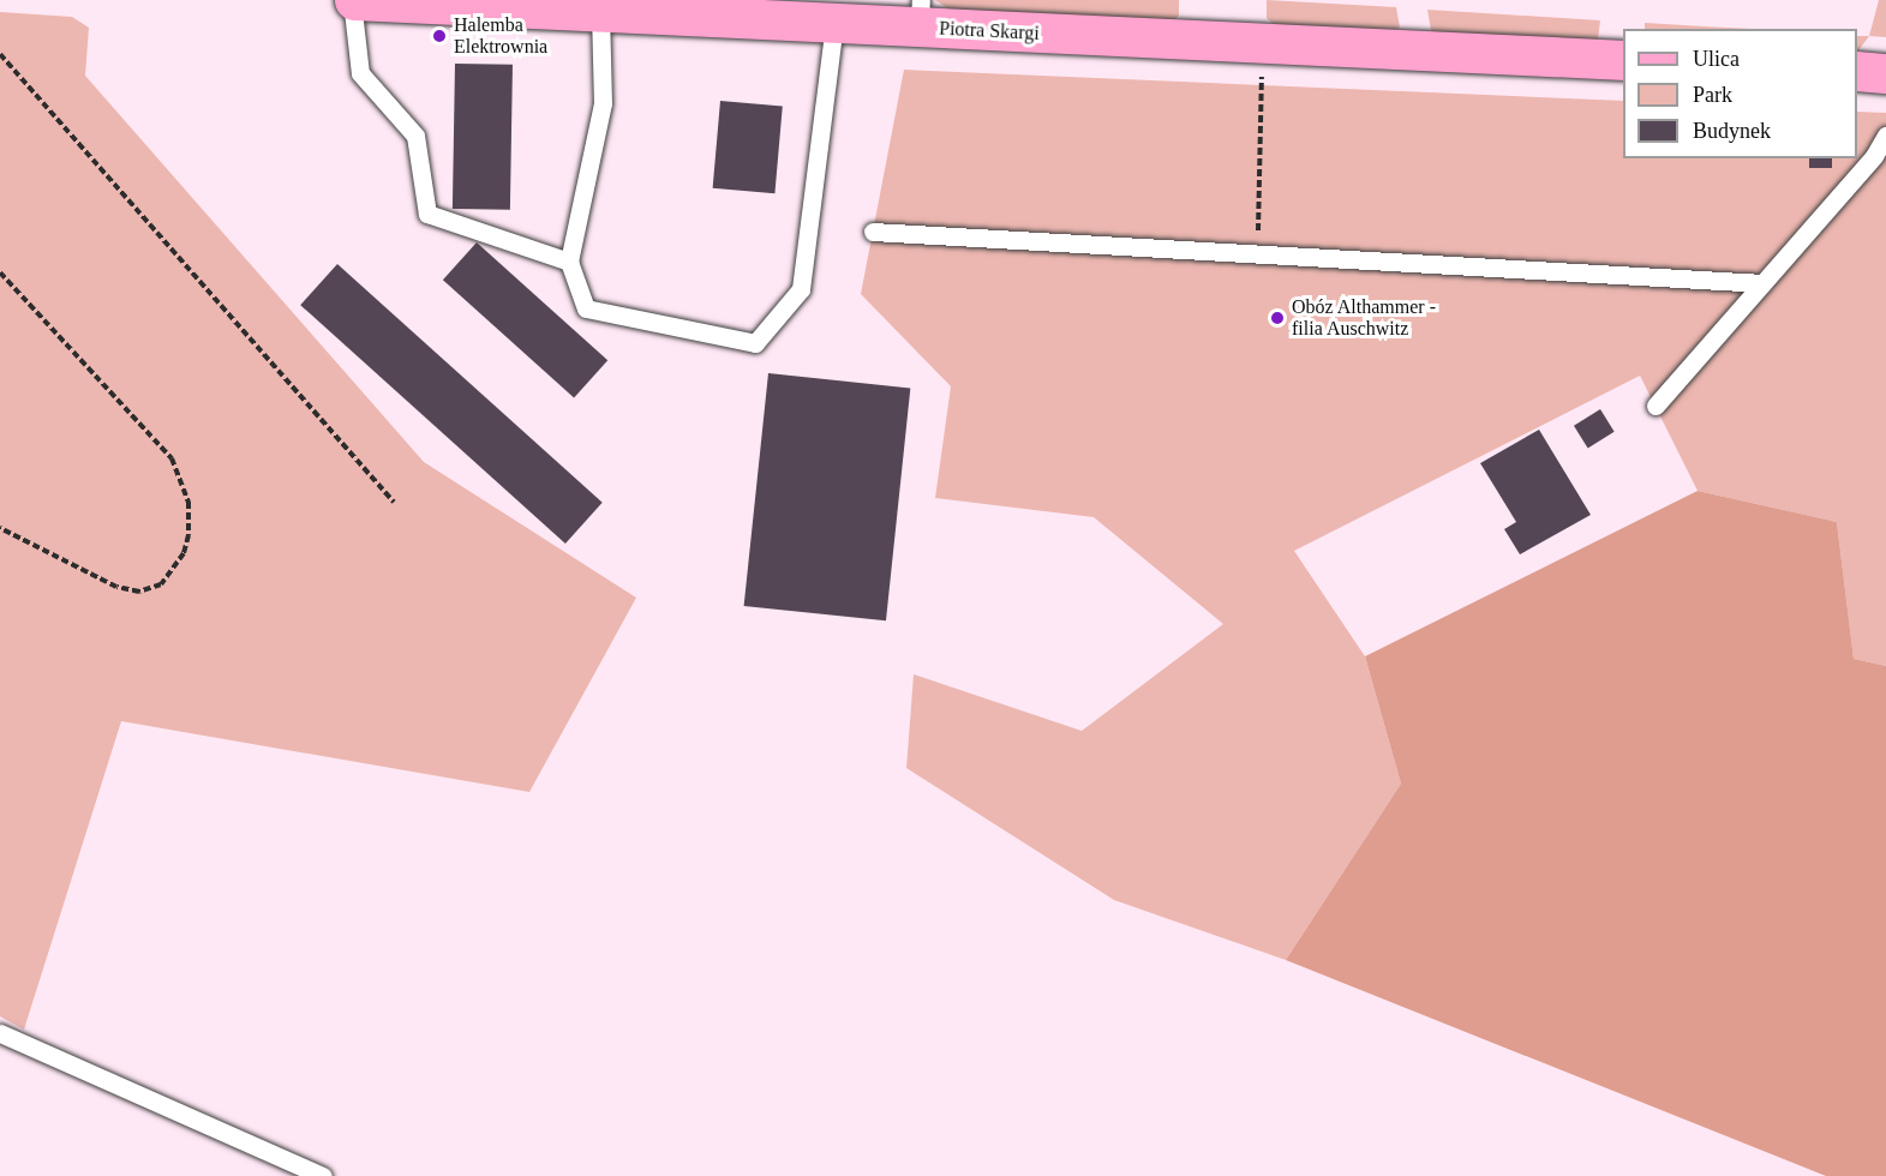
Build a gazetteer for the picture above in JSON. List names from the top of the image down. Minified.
{"streets":{"street":["Piotra Skargi"]},"places":["Halemba Elektrownia","Obóz Althammer - filia Auschwitz"],"legend":["Ulica","Park","Budynek"]}
